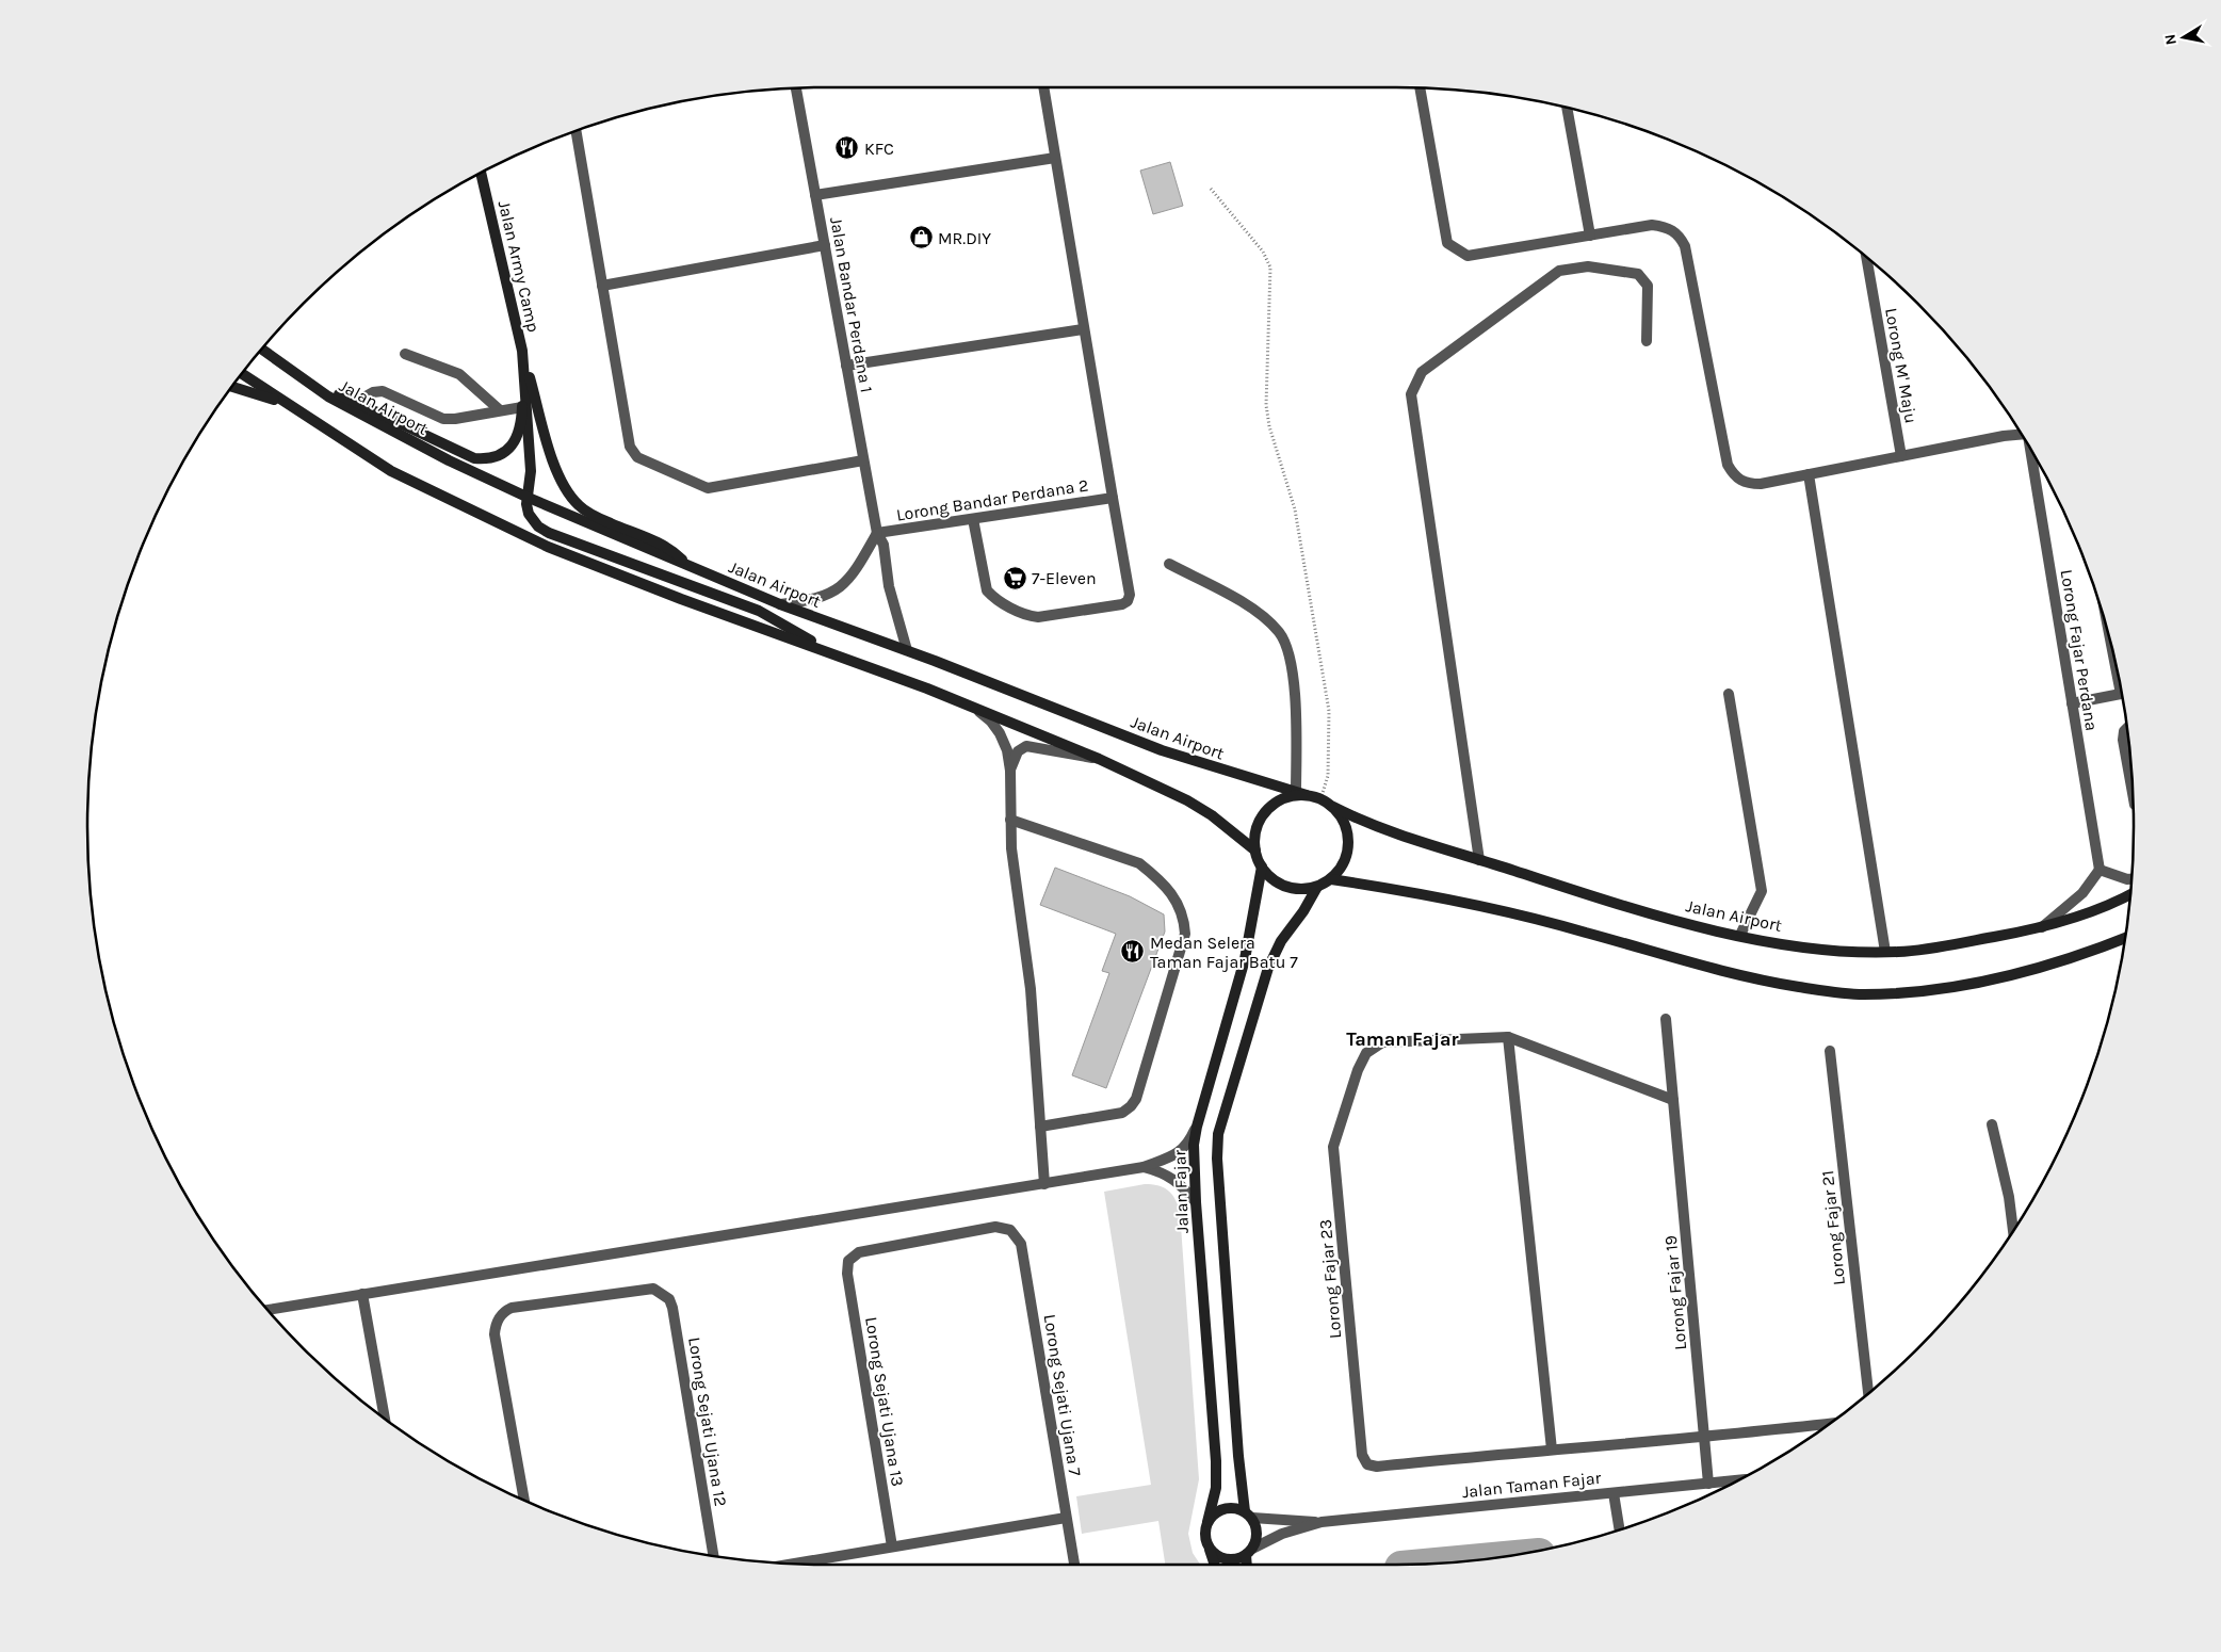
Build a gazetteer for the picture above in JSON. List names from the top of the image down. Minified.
{"streets":{"main road":["Jalan Army Camp","Jalan Airport","Jalan Fajar"],"street":["Jalan Bandar Perdana 1","Lorong M' Maju","Lorong Bandar Perdana 2","Lorong Fajar Perdana","Lorong Fajar 21","Lorong Fajar 23","Lorong Fajar 19","Lorong Sejati Ujana 7","Lorong Sejati Ujana 13","Lorong Sejati Ujana 12","Jalan Taman Fajar"]},"crossings":[["Jalan Bandar Perdana 1","Jalan Airport"],["Jalan Bandar Perdana 1","Lorong Bandar Perdana 2"],["Jalan Airport","Jalan Fajar"],["Lorong Fajar 23","Lorong Fajar 19"],["Lorong Fajar 19","Jalan Taman Fajar"],["Lorong Sejati Ujana 7","Lorong Sejati Ujana 13"]],"districts":["Taman Fajar"],"places":{"restaurant":["KFC","Medan Selera Taman Fajar Batu 7"],"shop":["MR.DIY"],"supermarket":["7-Eleven"]},"north":"left"}
